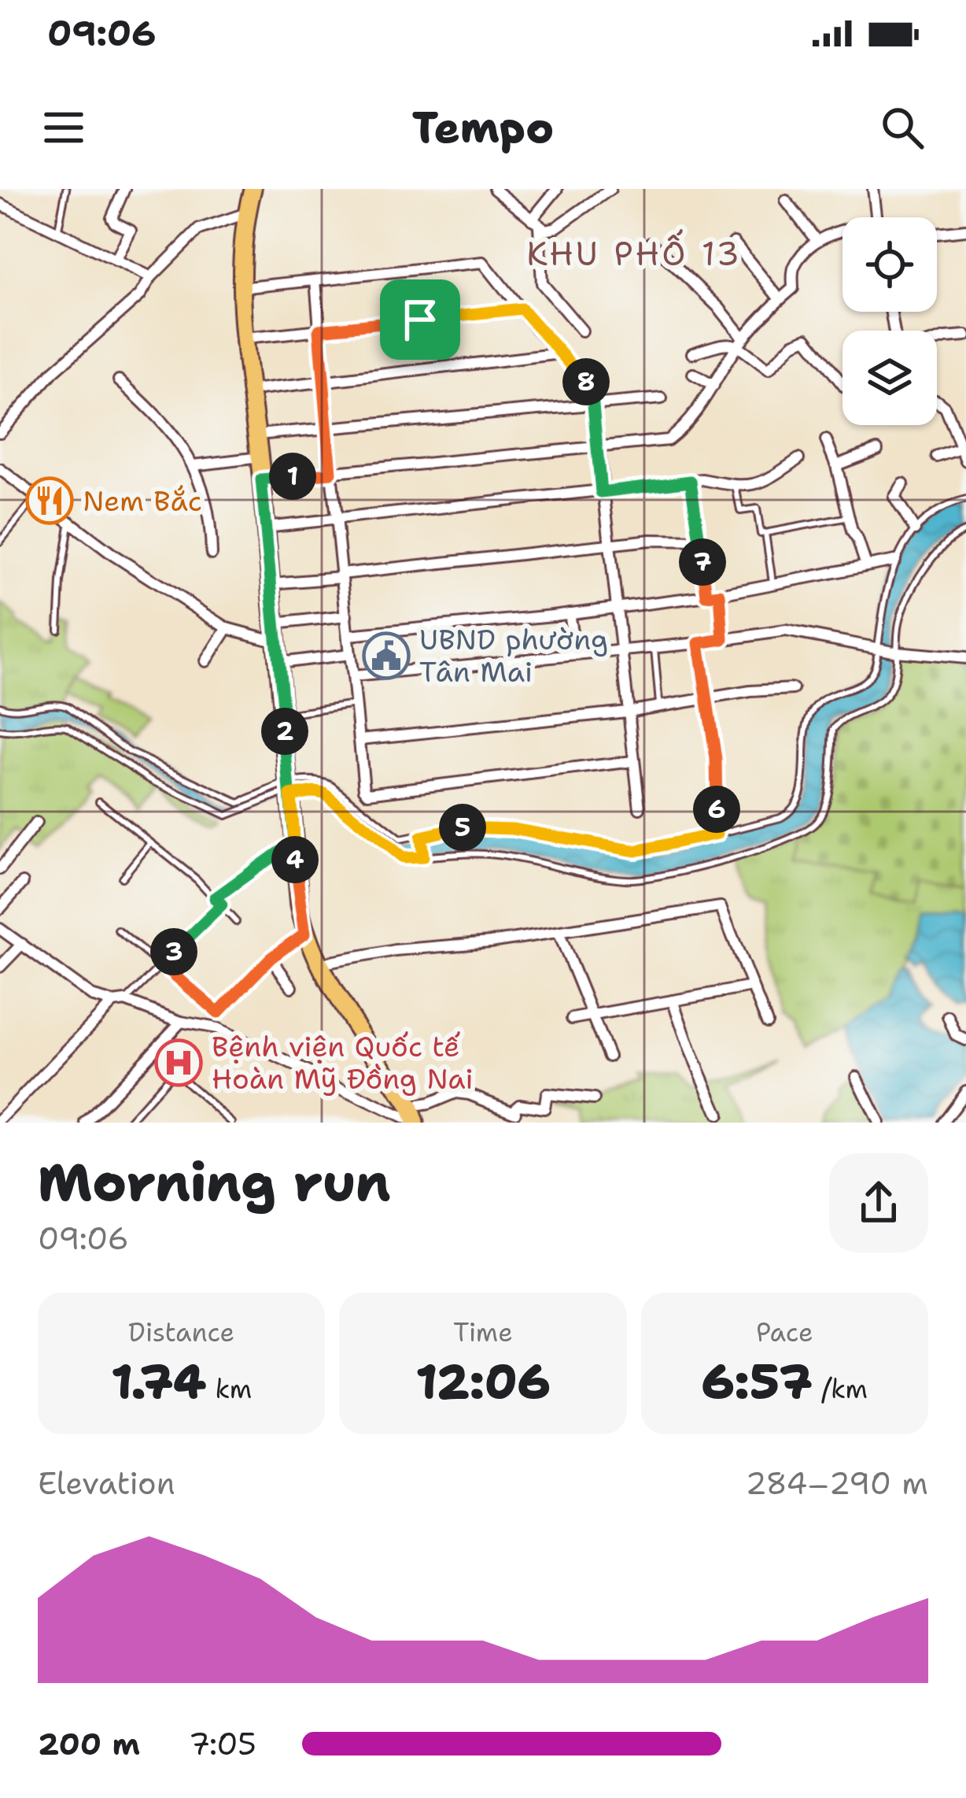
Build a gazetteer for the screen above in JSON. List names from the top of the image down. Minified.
{"districts":["KHU PHỐ 13"],"places":{"restaurant":["Nem Bắc"],"public building":["UBND phường Tân Mai"],"hospital":["Bệnh viện Quốc tế Hoàn Mỹ Đồng Nai"]},"page":{"status":"09:06","header":"Tempo","pins":["8","1","7","2","6","5","4","3"],"heading":["Morning run","09:06"],"stats":[["Distance","1.74 km"],["Time","12:06"],["Pace","6:57 /km"]],"chart":["Elevation","284–290 m"],"list":[{"name":"200 m","note":"7:05"}]}}
